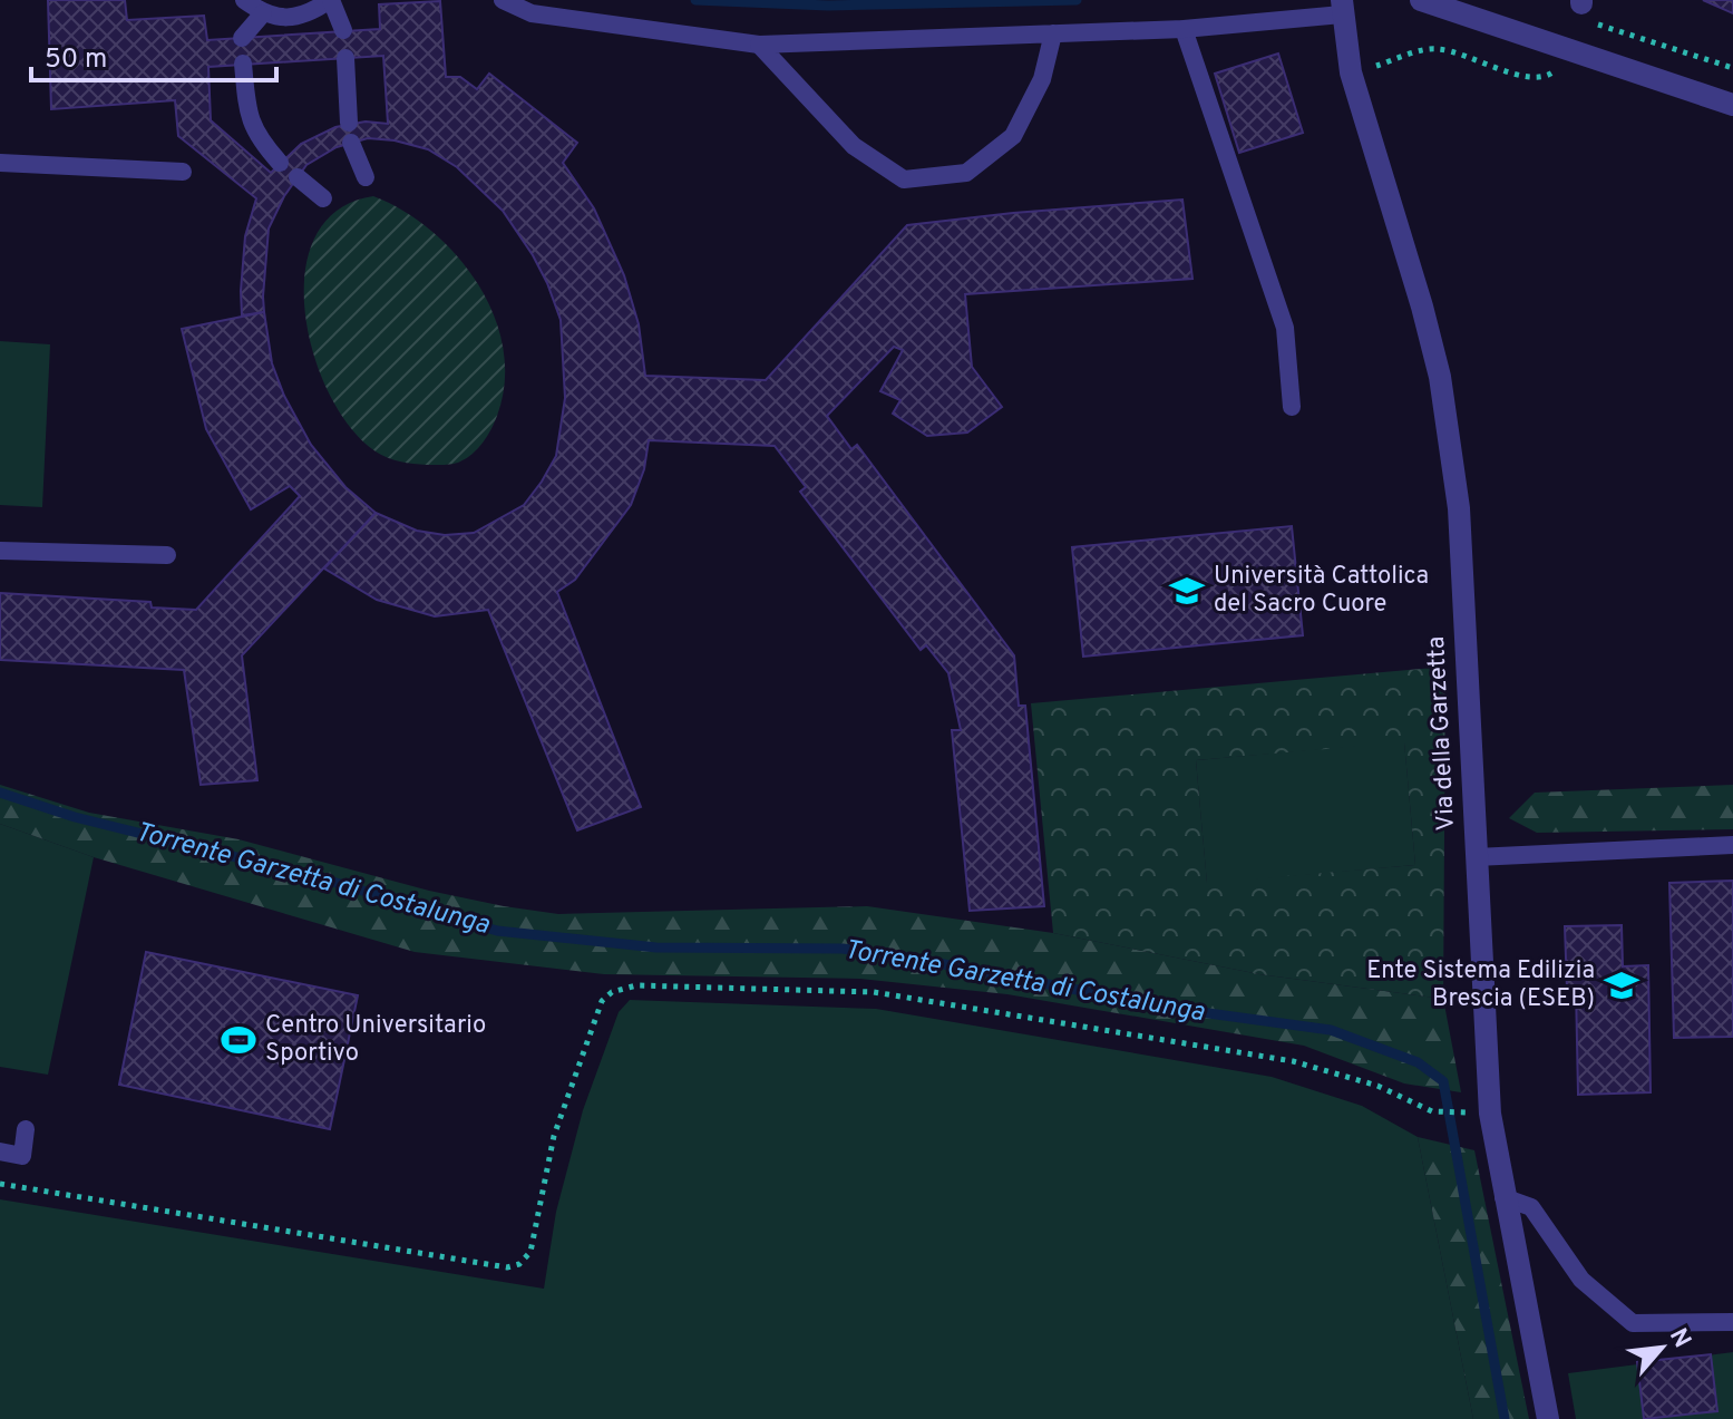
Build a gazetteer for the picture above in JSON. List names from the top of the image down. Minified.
{"streets":{"street":["Via della Garzetta"]},"water":["Torrente Garzetta di Costalunga"],"places":{"school or university":["Università Cattolica del Sacro Cuore","Ente Sistema Edilizia Brescia (ESEB)"],"sports":["Centro Universitario Sportivo"]},"scale_bar":"50 m","north":"top right"}
